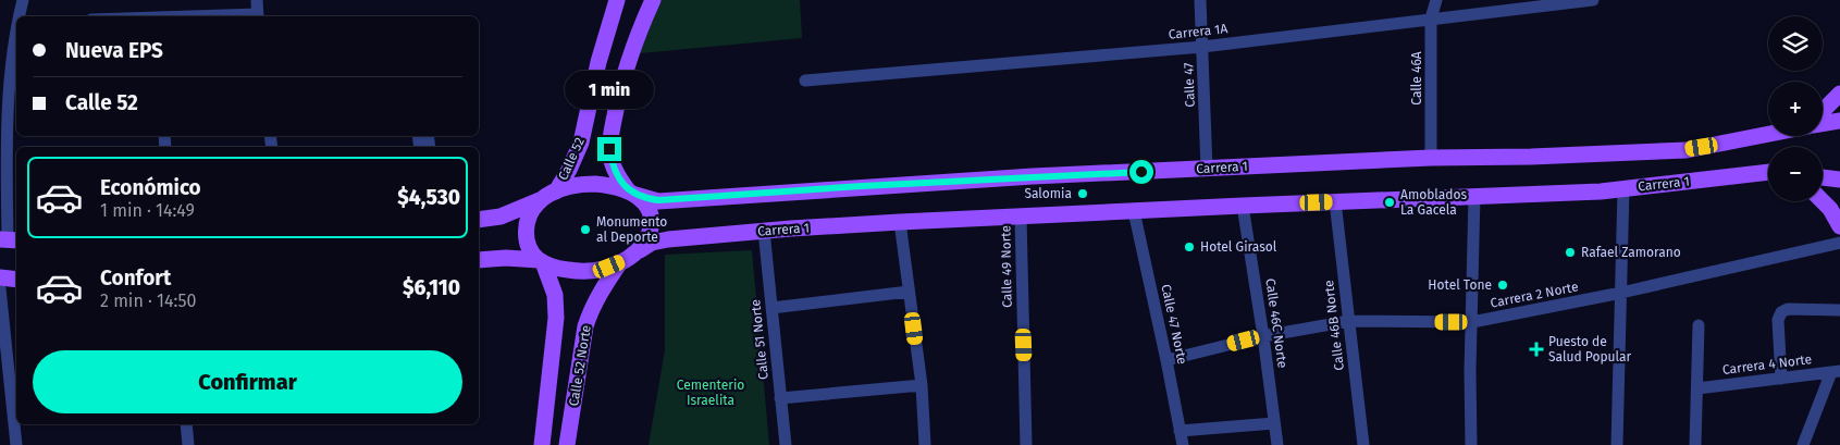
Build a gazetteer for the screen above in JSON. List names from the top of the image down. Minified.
{"streets":{"main road":["Calle 52","Carrera 1","Calle 52 Norte"],"street":["Carrera 1A","Calle 46A","Calle 47","Calle 49 Norte","Carrera 2 Norte","Calle 46C Norte","Calle 47 Norte","Calle 46B Norte","Calle 51 Norte","Carrera 4 Norte"]},"crossings":[["Carrera 1A","Calle 46A"],["Carrera 1A","Calle 47"],["Calle 46A","Carrera 1"],["Calle 47","Carrera 1"],["Calle 52","Carrera 1"],["Calle 52","Calle 52 Norte"],["Carrera 1","Calle 49 Norte"],["Carrera 1","Calle 46C Norte"],["Carrera 1","Calle 47 Norte"],["Carrera 1","Calle 46B Norte"],["Carrera 1","Calle 51 Norte"],["Carrera 1","Calle 52 Norte"],["Carrera 2 Norte","Calle 46C Norte"],["Carrera 2 Norte","Calle 47 Norte"],["Carrera 2 Norte","Calle 46B Norte"]],"parks":["Cementerio Israelita"],"places":{"other":["Salomia","Amoblados La Gacela","Monumento al Deporte","Hotel Girasol","Rafael Zamorano","Hotel Tone"],"health":["Puesto de Salud Popular"]},"page":{"map_buttons":["+","−"],"banner":["Nueva EPS","Calle 52"],"bubble":"1 min","list":[{"name":"Económico","note":"1 min · 14:49","value":"$4,530"},{"name":"Confort","note":"2 min · 14:50","value":"$6,110"}],"buttons":"Confirmar"}}
